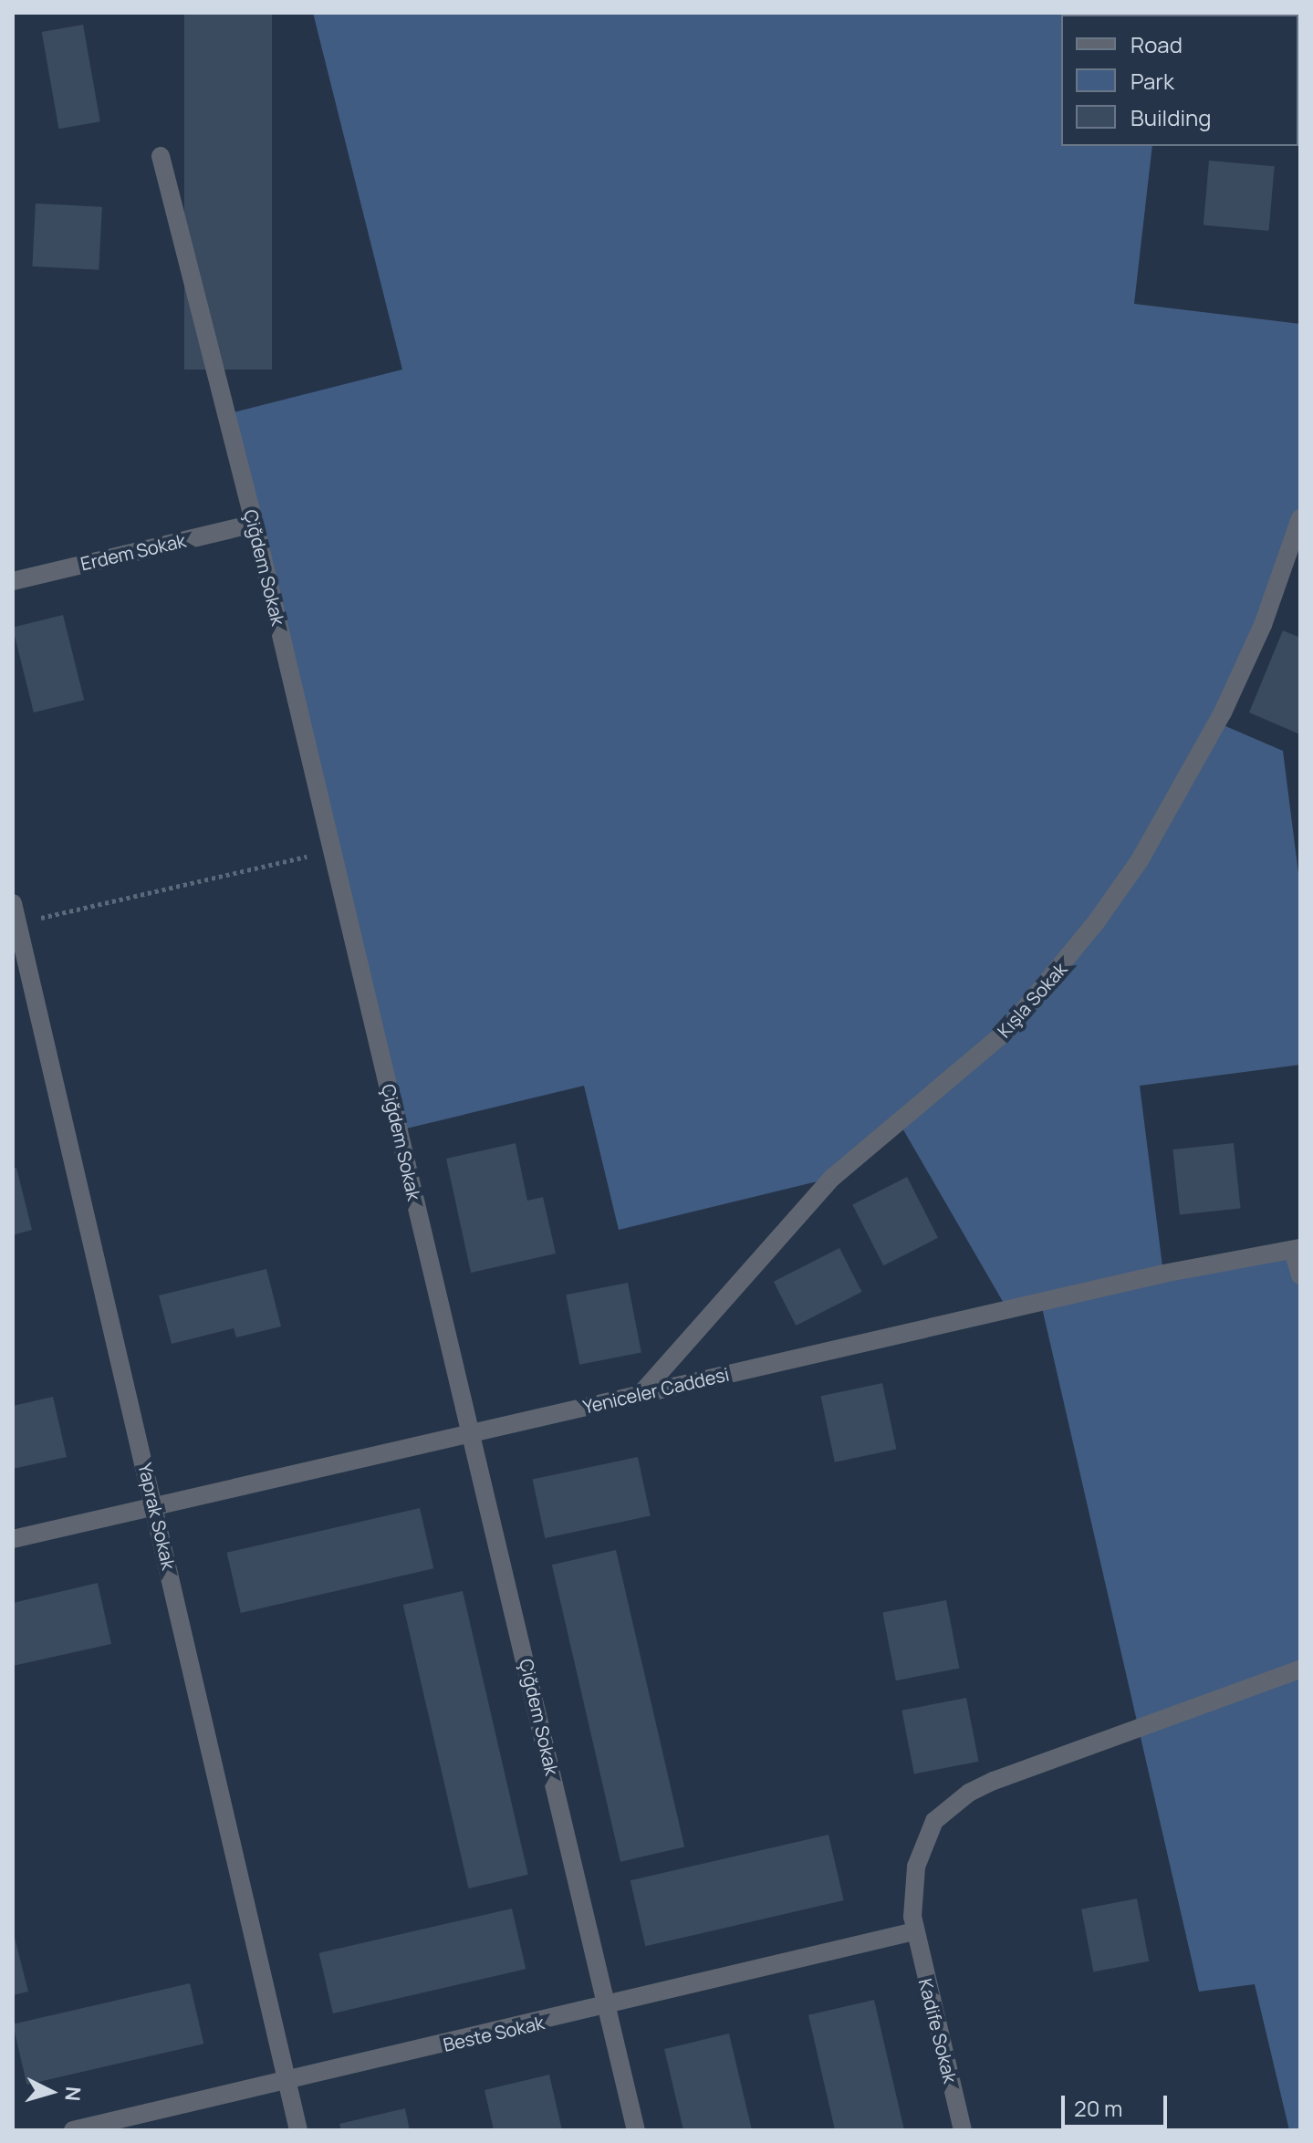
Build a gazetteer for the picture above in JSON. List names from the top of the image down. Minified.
{"streets":{"street":["Erdem Sokak","Çiğdem Sokak","Kışla Sokak","Yeniceler Caddesi","Yaprak Sokak","Kadife Sokak","Beste Sokak"]},"crossings":[["Erdem Sokak","Çiğdem Sokak"],["Çiğdem Sokak","Yeniceler Caddesi"],["Çiğdem Sokak","Beste Sokak"],["Kışla Sokak","Yeniceler Caddesi"],["Yeniceler Caddesi","Yaprak Sokak"],["Yaprak Sokak","Beste Sokak"],["Kadife Sokak","Beste Sokak"]],"legend":["Road","Park","Building"],"scale_bar":"20 m","north":"right"}
